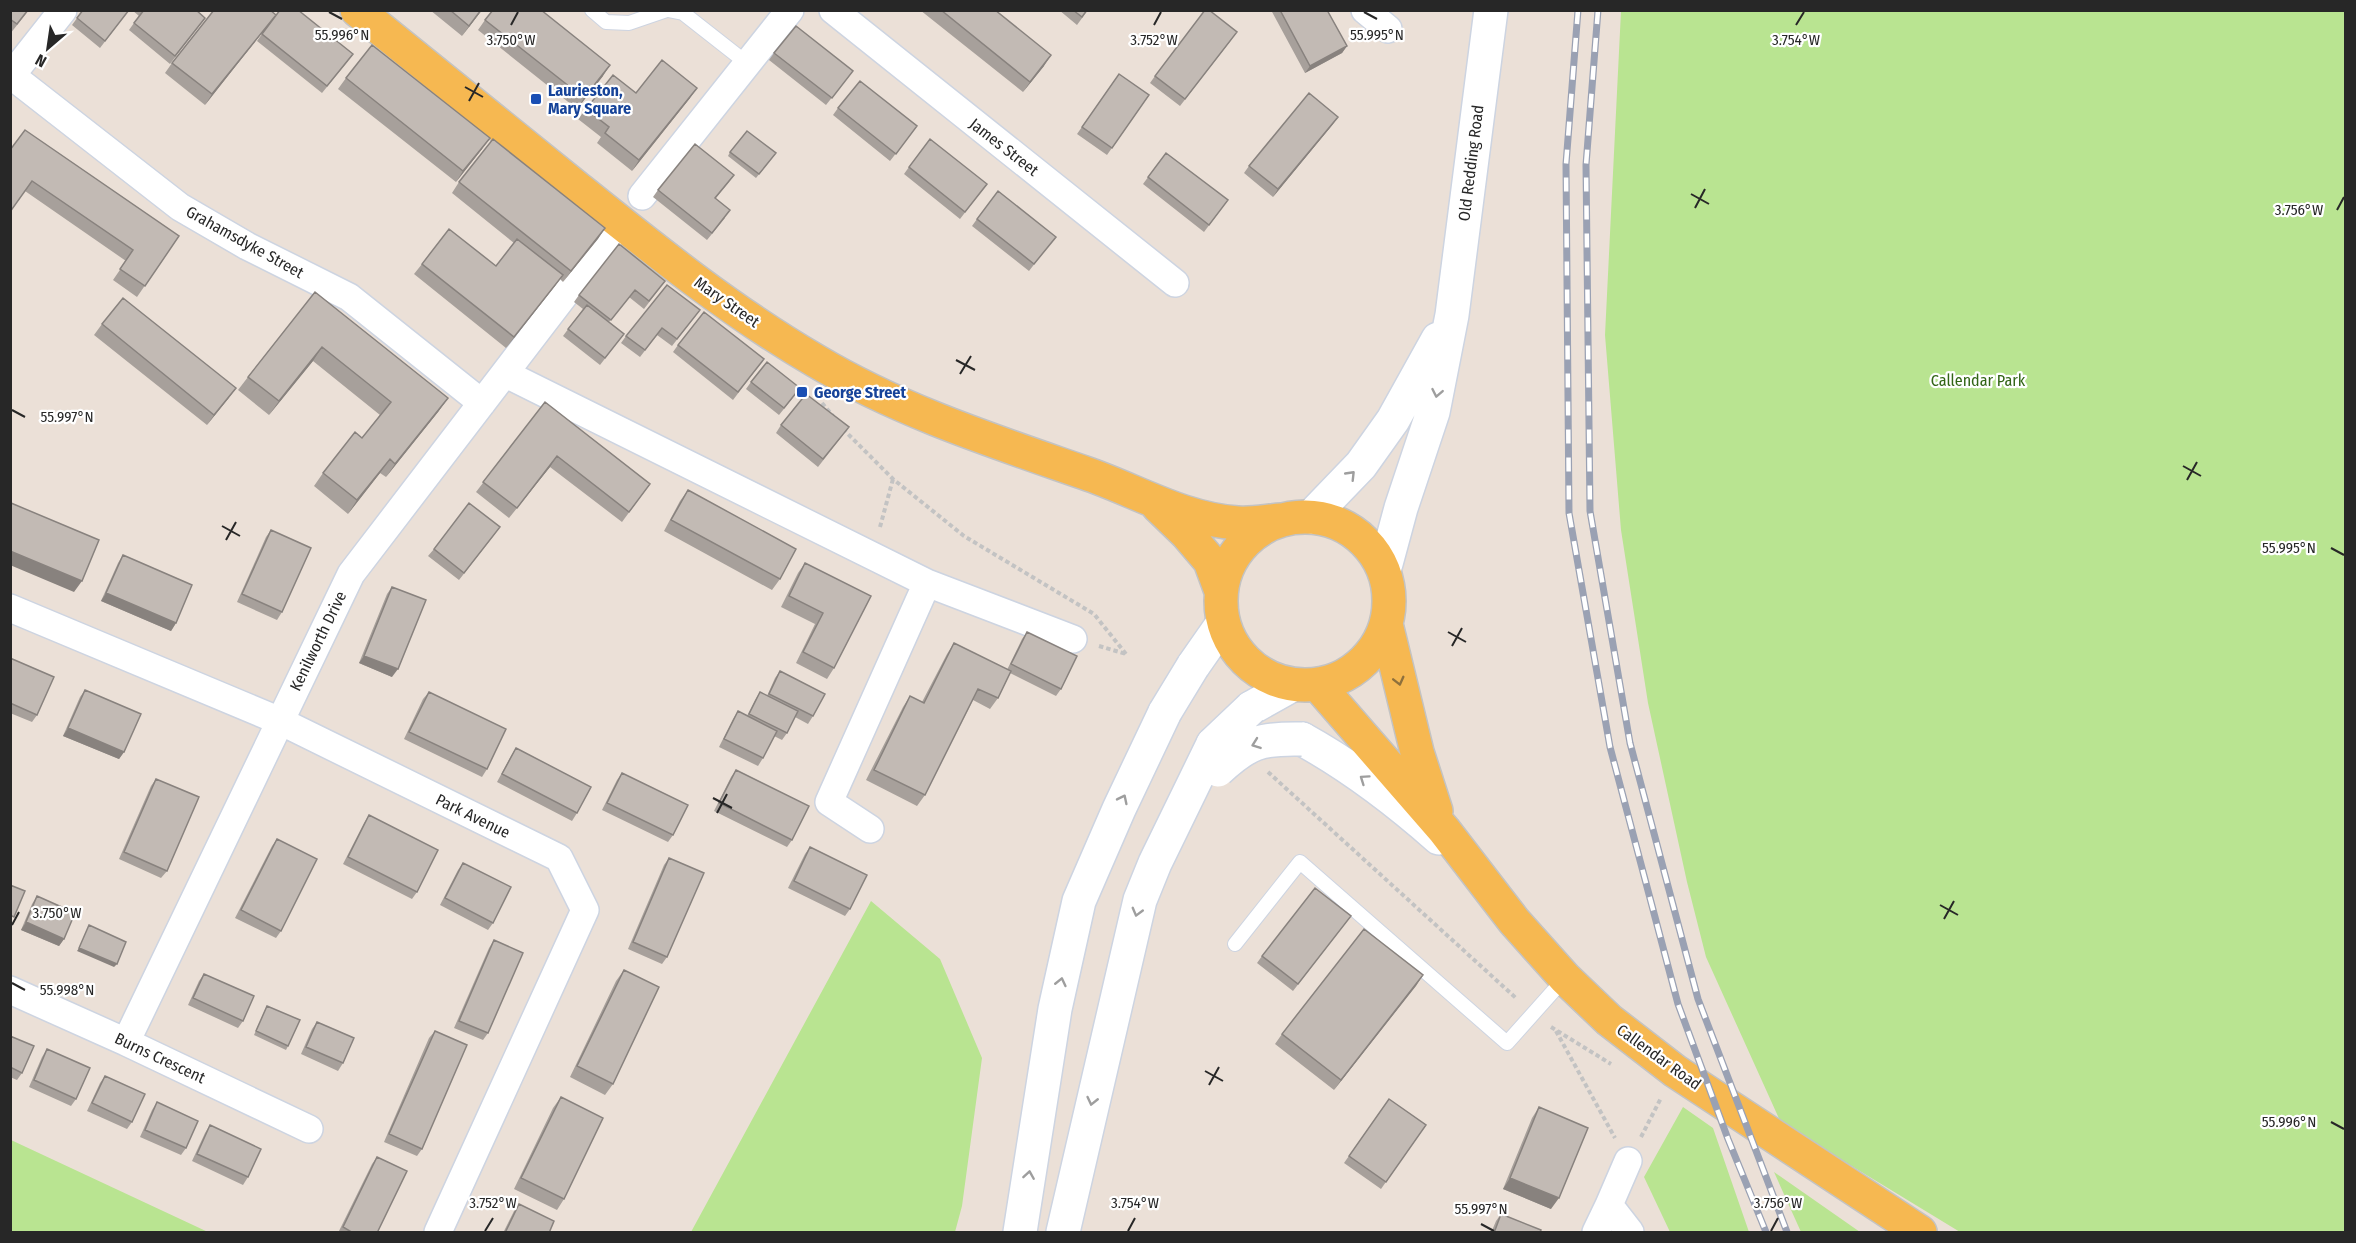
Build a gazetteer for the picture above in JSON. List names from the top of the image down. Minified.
{"streets":{"main road":["Old Redding Road","Mary Street","Callendar Road"],"street":["James Street","Grahamsdyke Street","Kenilworth Drive","Park Avenue","Burns Crescent"]},"crossings":[["Old Redding Road","Mary Street"],["Old Redding Road","Callendar Road"],["Grahamsdyke Street","Kenilworth Drive"],["Mary Street","Kenilworth Drive"],["Mary Street","Callendar Road"],["Kenilworth Drive","Park Avenue"],["Kenilworth Drive","Burns Crescent"]],"parks":["Callendar Park"],"places":{"transit":["Laurieston, Mary Square","George Street"]},"north":"bottom left","coordinates":["55.995°N","55.996°N","3.750°W","3.752°W","3.754°W","3.756°W","55.997°N","55.998°N"]}
